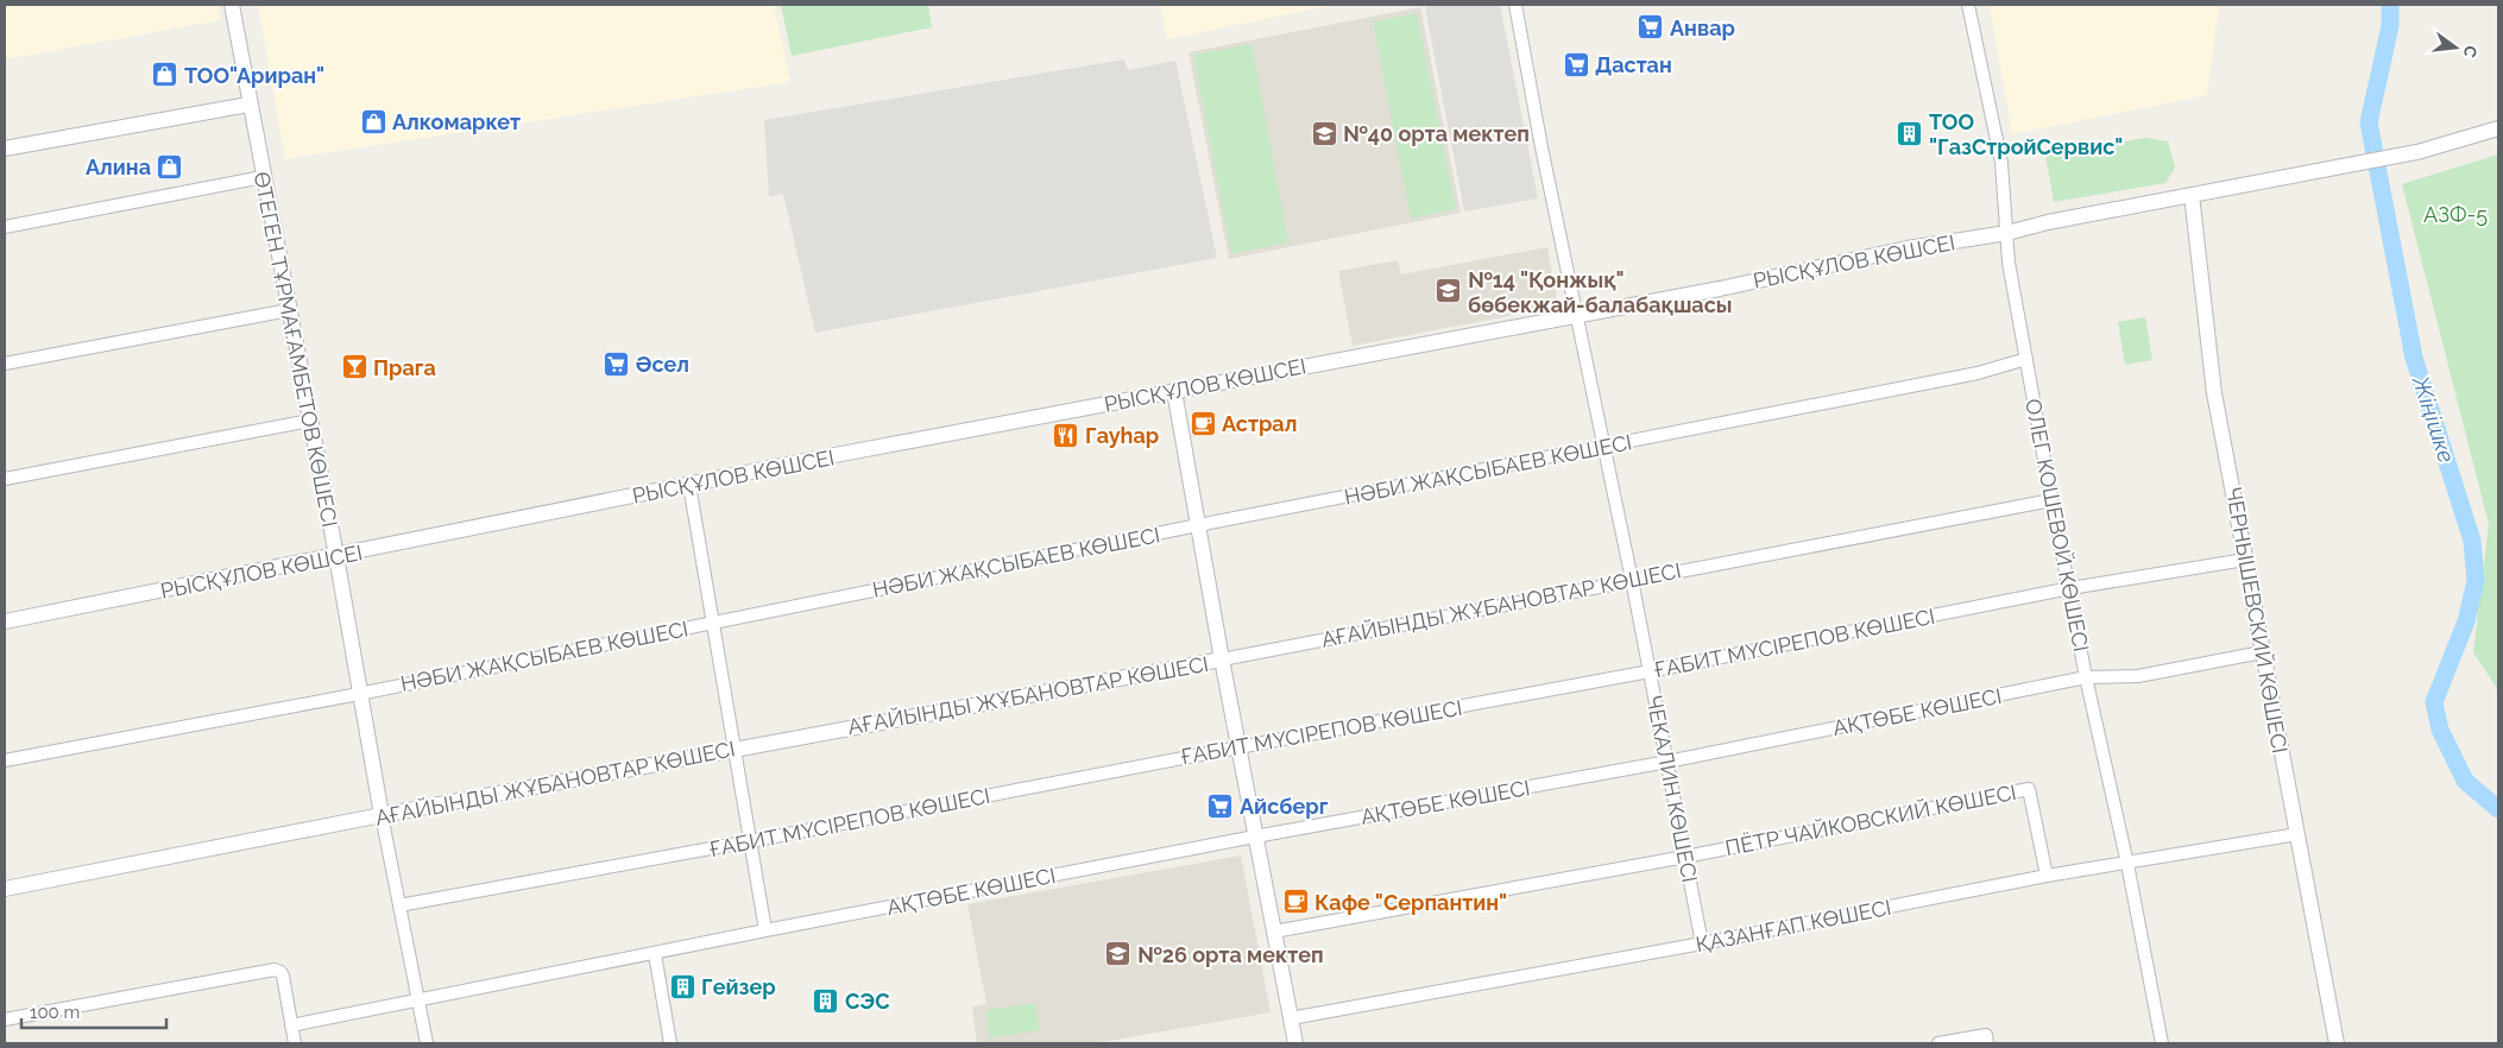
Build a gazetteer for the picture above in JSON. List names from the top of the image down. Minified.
{"streets":{"street":["РЫСҚҰЛОВ КӨШСЕІ","ӨТЕГЕН ТҰРМАҒАМБЕТОВ КӨШЕСІ","НӘБИ ЖАҚСЫБАЕВ КӨШЕСІ","ОЛЕГ КОШЕВОЙ КӨШЕСІ","АҒАЙЫНДЫ ЖҰБАНОВТАР КӨШЕСІ","ЧЕРНЫШЕВСКИЙ КӨШЕСІ","ҒАБИТ МҮСІРЕПОВ КӨШЕСІ","АҚТӨБЕ КӨШЕСІ","ЧЕКАЛИН КӨШЕСІ","ПЁТР ЧАЙКОВСКИЙ КӨШЕСІ","ҚАЗАНҒАП КӨШЕСІ"]},"crossings":[["РЫСҚҰЛОВ КӨШСЕІ","ӨТЕГЕН ТҰРМАҒАМБЕТОВ КӨШЕСІ"],["РЫСҚҰЛОВ КӨШСЕІ","ОЛЕГ КОШЕВОЙ КӨШЕСІ"],["РЫСҚҰЛОВ КӨШСЕІ","ЧЕРНЫШЕВСКИЙ КӨШЕСІ"],["РЫСҚҰЛОВ КӨШСЕІ","ЧЕКАЛИН КӨШЕСІ"],["ӨТЕГЕН ТҰРМАҒАМБЕТОВ КӨШЕСІ","НӘБИ ЖАҚСЫБАЕВ КӨШЕСІ"],["ӨТЕГЕН ТҰРМАҒАМБЕТОВ КӨШЕСІ","АҒАЙЫНДЫ ЖҰБАНОВТАР КӨШЕСІ"],["ӨТЕГЕН ТҰРМАҒАМБЕТОВ КӨШЕСІ","ҒАБИТ МҮСІРЕПОВ КӨШЕСІ"],["ӨТЕГЕН ТҰРМАҒАМБЕТОВ КӨШЕСІ","АҚТӨБЕ КӨШЕСІ"],["НӘБИ ЖАҚСЫБАЕВ КӨШЕСІ","ОЛЕГ КОШЕВОЙ КӨШЕСІ"],["НӘБИ ЖАҚСЫБАЕВ КӨШЕСІ","ЧЕКАЛИН КӨШЕСІ"],["ОЛЕГ КОШЕВОЙ КӨШЕСІ","АҒАЙЫНДЫ ЖҰБАНОВТАР КӨШЕСІ"],["ОЛЕГ КОШЕВОЙ КӨШЕСІ","ҒАБИТ МҮСІРЕПОВ КӨШЕСІ"],["ОЛЕГ КОШЕВОЙ КӨШЕСІ","АҚТӨБЕ КӨШЕСІ"],["ОЛЕГ КОШЕВОЙ КӨШЕСІ","ҚАЗАНҒАП КӨШЕСІ"],["АҒАЙЫНДЫ ЖҰБАНОВТАР КӨШЕСІ","ЧЕКАЛИН КӨШЕСІ"],["ЧЕРНЫШЕВСКИЙ КӨШЕСІ","ҒАБИТ МҮСІРЕПОВ КӨШЕСІ"],["ЧЕРНЫШЕВСКИЙ КӨШЕСІ","АҚТӨБЕ КӨШЕСІ"],["ЧЕРНЫШЕВСКИЙ КӨШЕСІ","ҚАЗАНҒАП КӨШЕСІ"],["ҒАБИТ МҮСІРЕПОВ КӨШЕСІ","ЧЕКАЛИН КӨШЕСІ"],["АҚТӨБЕ КӨШЕСІ","ЧЕКАЛИН КӨШЕСІ"],["ЧЕКАЛИН КӨШЕСІ","ПЁТР ЧАЙКОВСКИЙ КӨШЕСІ"],["ЧЕКАЛИН КӨШЕСІ","ҚАЗАНҒАП КӨШЕСІ"],["ПЁТР ЧАЙКОВСКИЙ КӨШЕСІ","ҚАЗАНҒАП КӨШЕСІ"]],"water":["Жіңішке"],"parks":["АЗФ-5"],"places":{"supermarket":["Анвар","Дастан","Əсел","Айсберг"],"shop":["ТОО\"Ариран\"","Алкомаркет","Алина"],"school or university":["№40 орта мектеп","№14 \"Қонжық\" бөбекжай-балабақшасы","№26 орта мектеп"],"building":["ТОО \"ГазСтройСервис\"","Гейзер","СЭС"],"bar":["Прага"],"cafe":["Астрал","Кафе \"Серпантин\""],"restaurant":["Гауhар"]},"scale_bar":"100 m","north":"right"}
